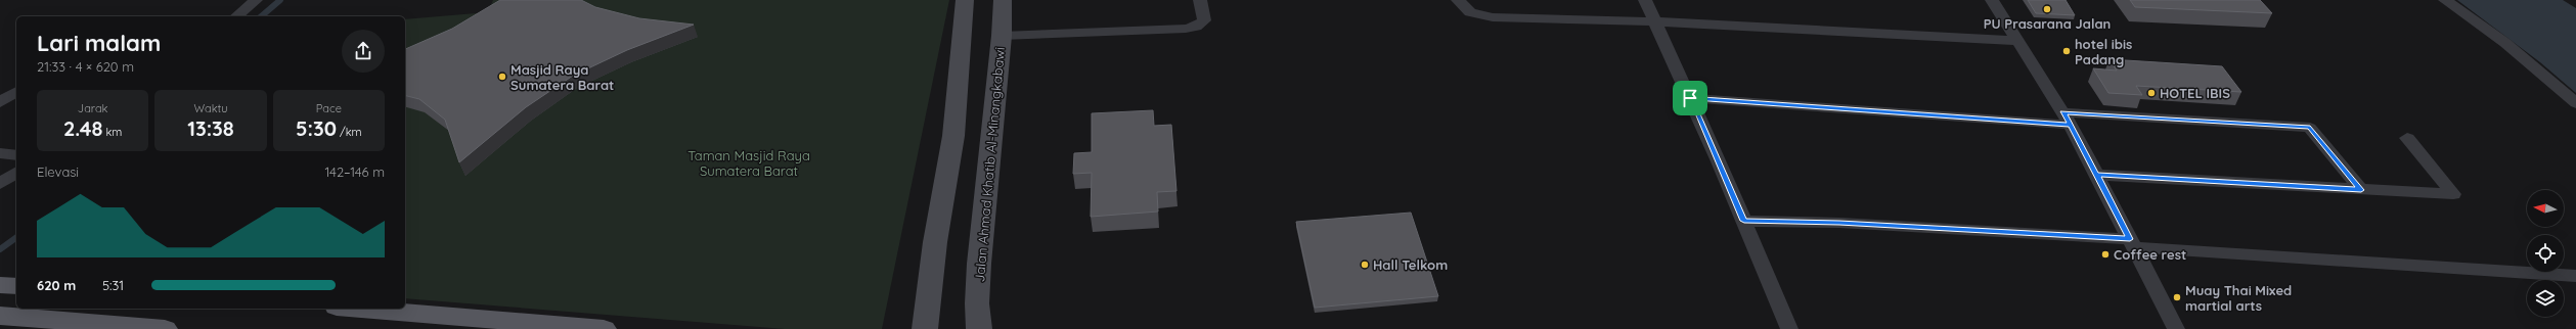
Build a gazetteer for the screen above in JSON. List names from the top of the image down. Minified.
{"streets":{"main road":["Jalan Ahmad Khatib Al-Minangkabawi"]},"parks":["Taman Masjid Raya Sumatera Barat"],"places":["PU Prasarana Jalan","hotel ibis Padang","Masjid Raya Sumatera Barat","HOTEL IBIS","Coffee rest","Hall Telkom","Muay Thai Mixed martial arts"],"north":"left","page":{"heading":["Lari malam","21:33 · 4 × 620 m"],"stats":[["Jarak","2.48 km"],["Waktu","13:38"],["Pace","5:30 /km"]],"chart":["Elevasi","142–146 m"],"list":[{"name":"620 m","note":"5:31"}]}}
